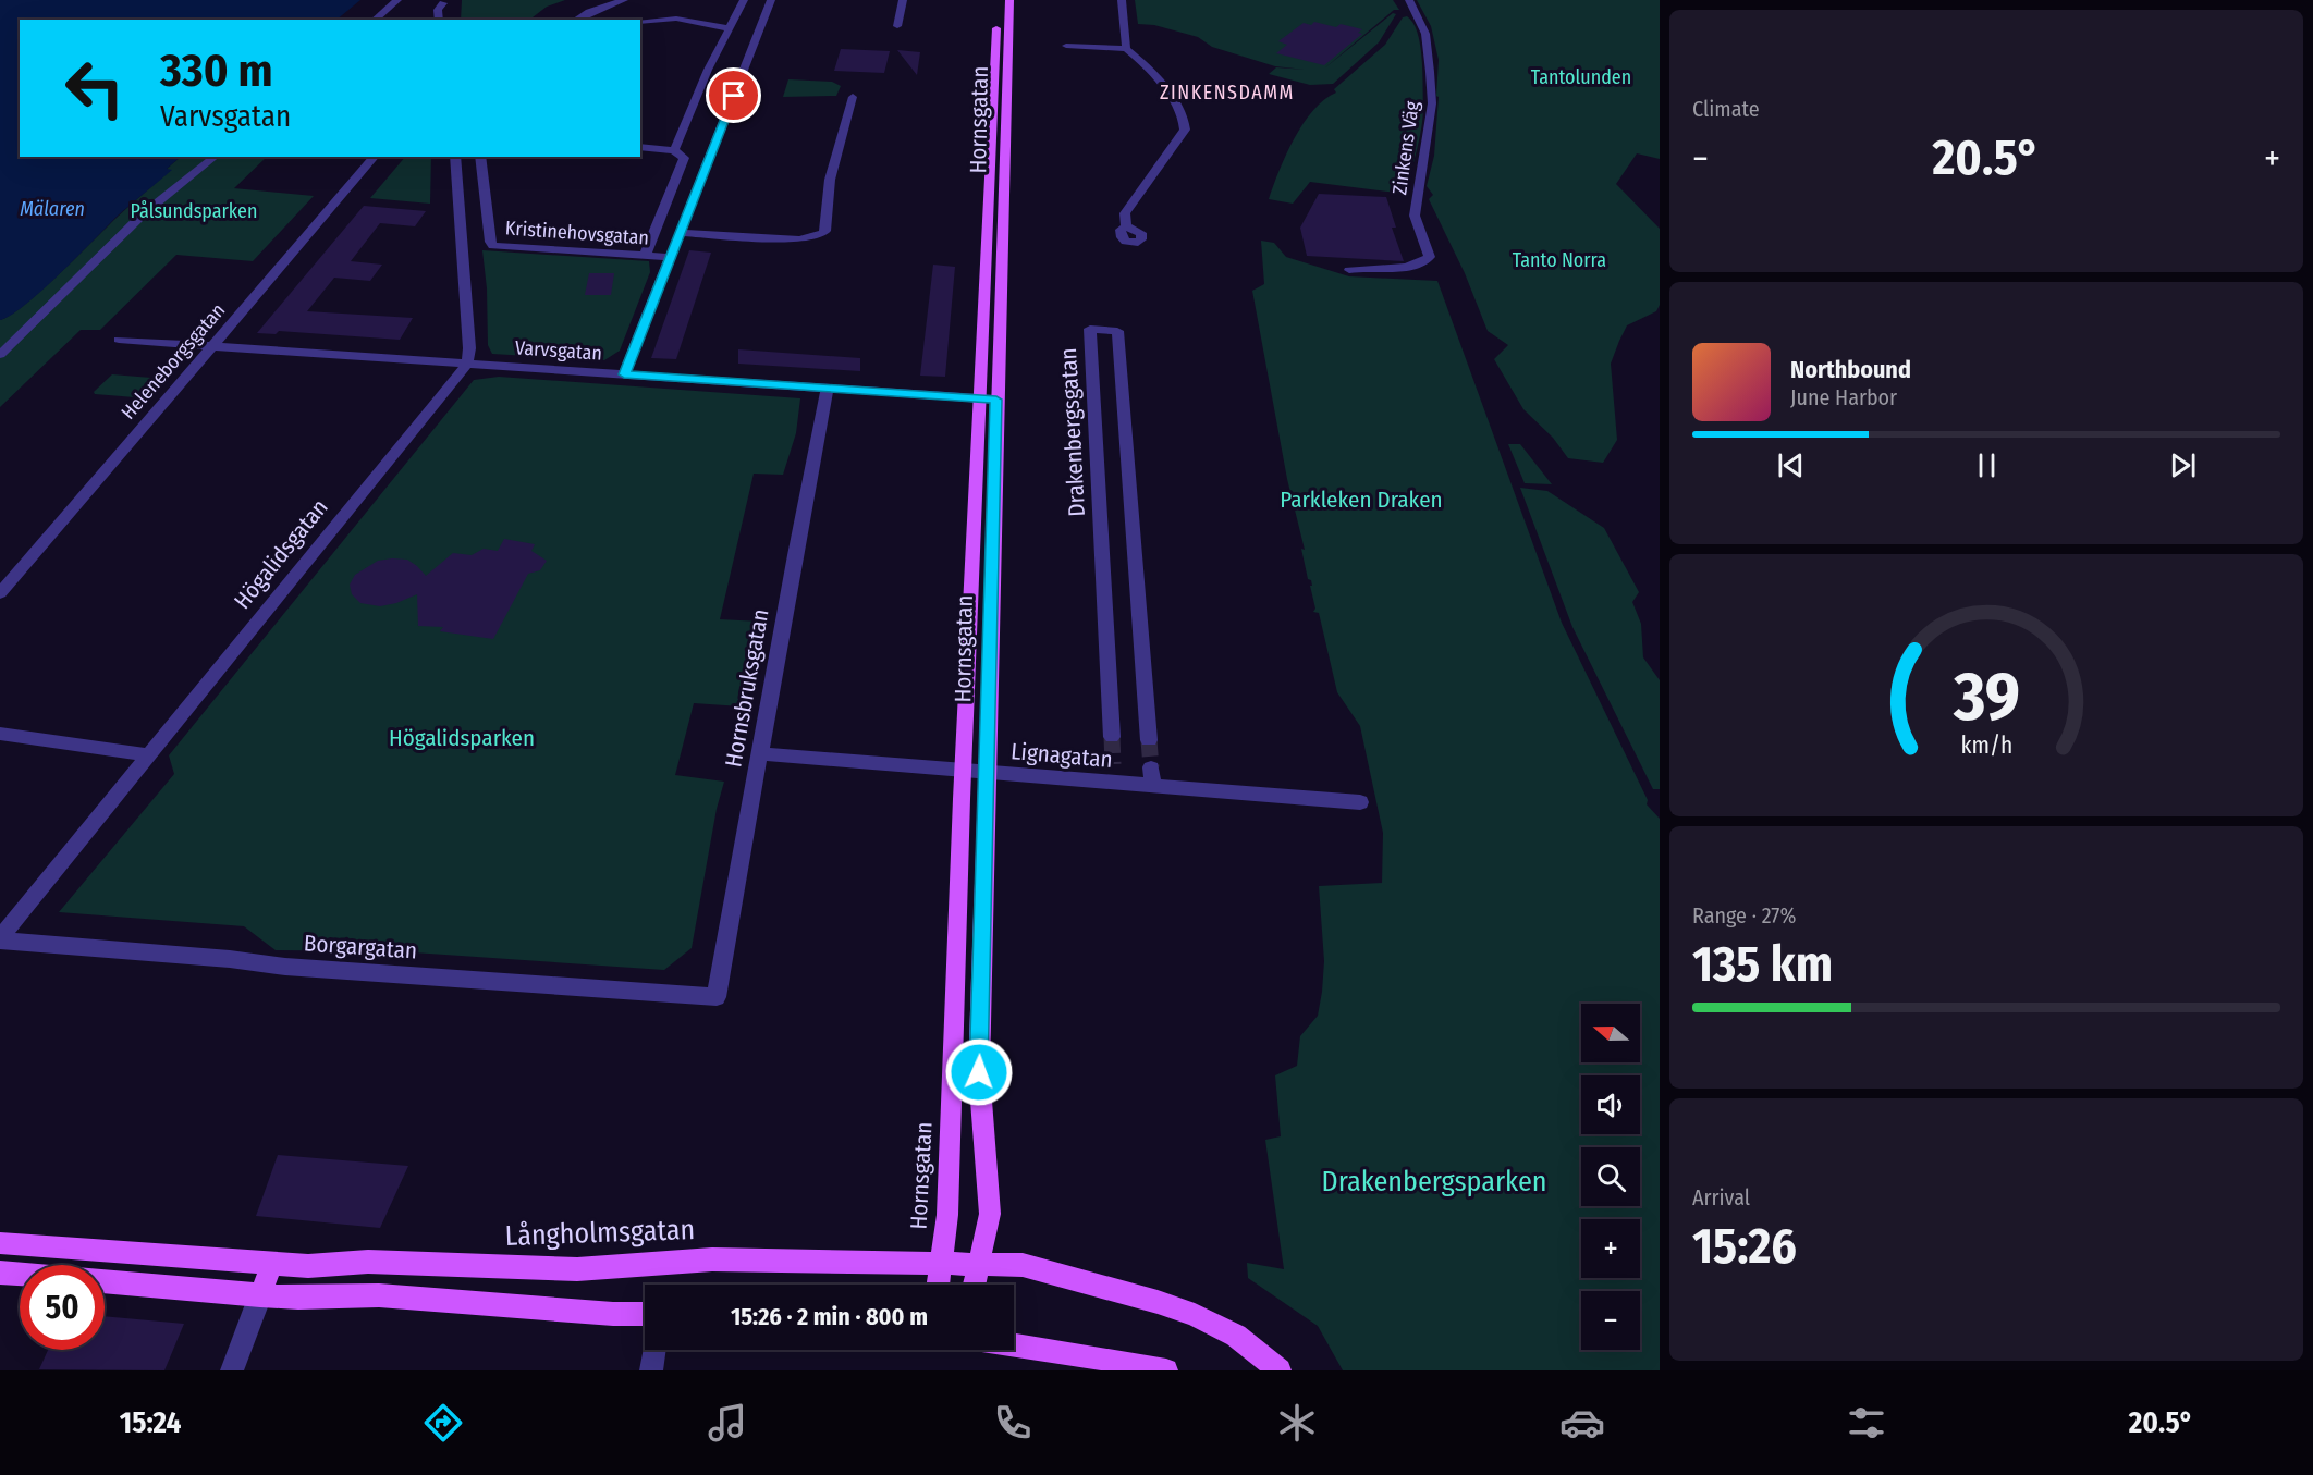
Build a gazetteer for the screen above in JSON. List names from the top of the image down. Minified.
{"streets":{"main road":["Hornsgatan","Långholmsgatan"],"street":["Zinkens Väg","Kristinehovsgatan","Varvsgatan","Heleneborgsgatan","Drakenbergsgatan","Högalidsgatan","Hornsbruksgatan","Lignagatan","Borgargatan"]},"crossings":[["Hornsgatan","Varvsgatan"],["Hornsgatan","Lignagatan"],["Hornsgatan","Långholmsgatan"],["Varvsgatan","Heleneborgsgatan"],["Varvsgatan","Högalidsgatan"],["Varvsgatan","Hornsbruksgatan"],["Högalidsgatan","Borgargatan"],["Hornsbruksgatan","Lignagatan"],["Hornsbruksgatan","Borgargatan"]],"districts":["ZINKENSDAMM"],"water":["Mälaren"],"parks":["Tantolunden","Pålsundsparken","Tanto Norra","Parkleken Draken","Högalidsparken","Drakenbergsparken"],"north":"left","page":{"tile":["Climate",["Range · 27%","135 km"],["Arrival","15:26"]],"turn":["330 m","Varvsgatan"],"heat":["−","20.5°","+"],"song":["Northbound","June Harbor"],"map_buttons":["+","−"],"limit":"50","trip":"15:26 · 2 min · 800 m","tabs":["15:24","20.5°"],"gauge":["39","km/h"]}}
